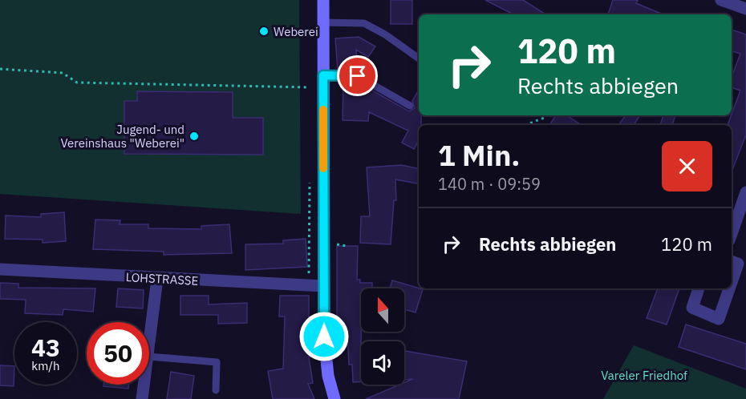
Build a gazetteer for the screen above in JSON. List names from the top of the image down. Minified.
{"streets":{"street":["LOHSTRASSE"]},"parks":["Vareler Friedhof"],"places":["Weberei","Jugend- und Vereinshaus \"Weberei\""],"north":"top","page":{"turn":["120 m","Rechts abbiegen"],"heading":["1 Min.","140 m · 09:59"],"list":[{"name":"Rechts abbiegen","value":"120 m"}],"speed":"43 km/h","limit":"50"}}
